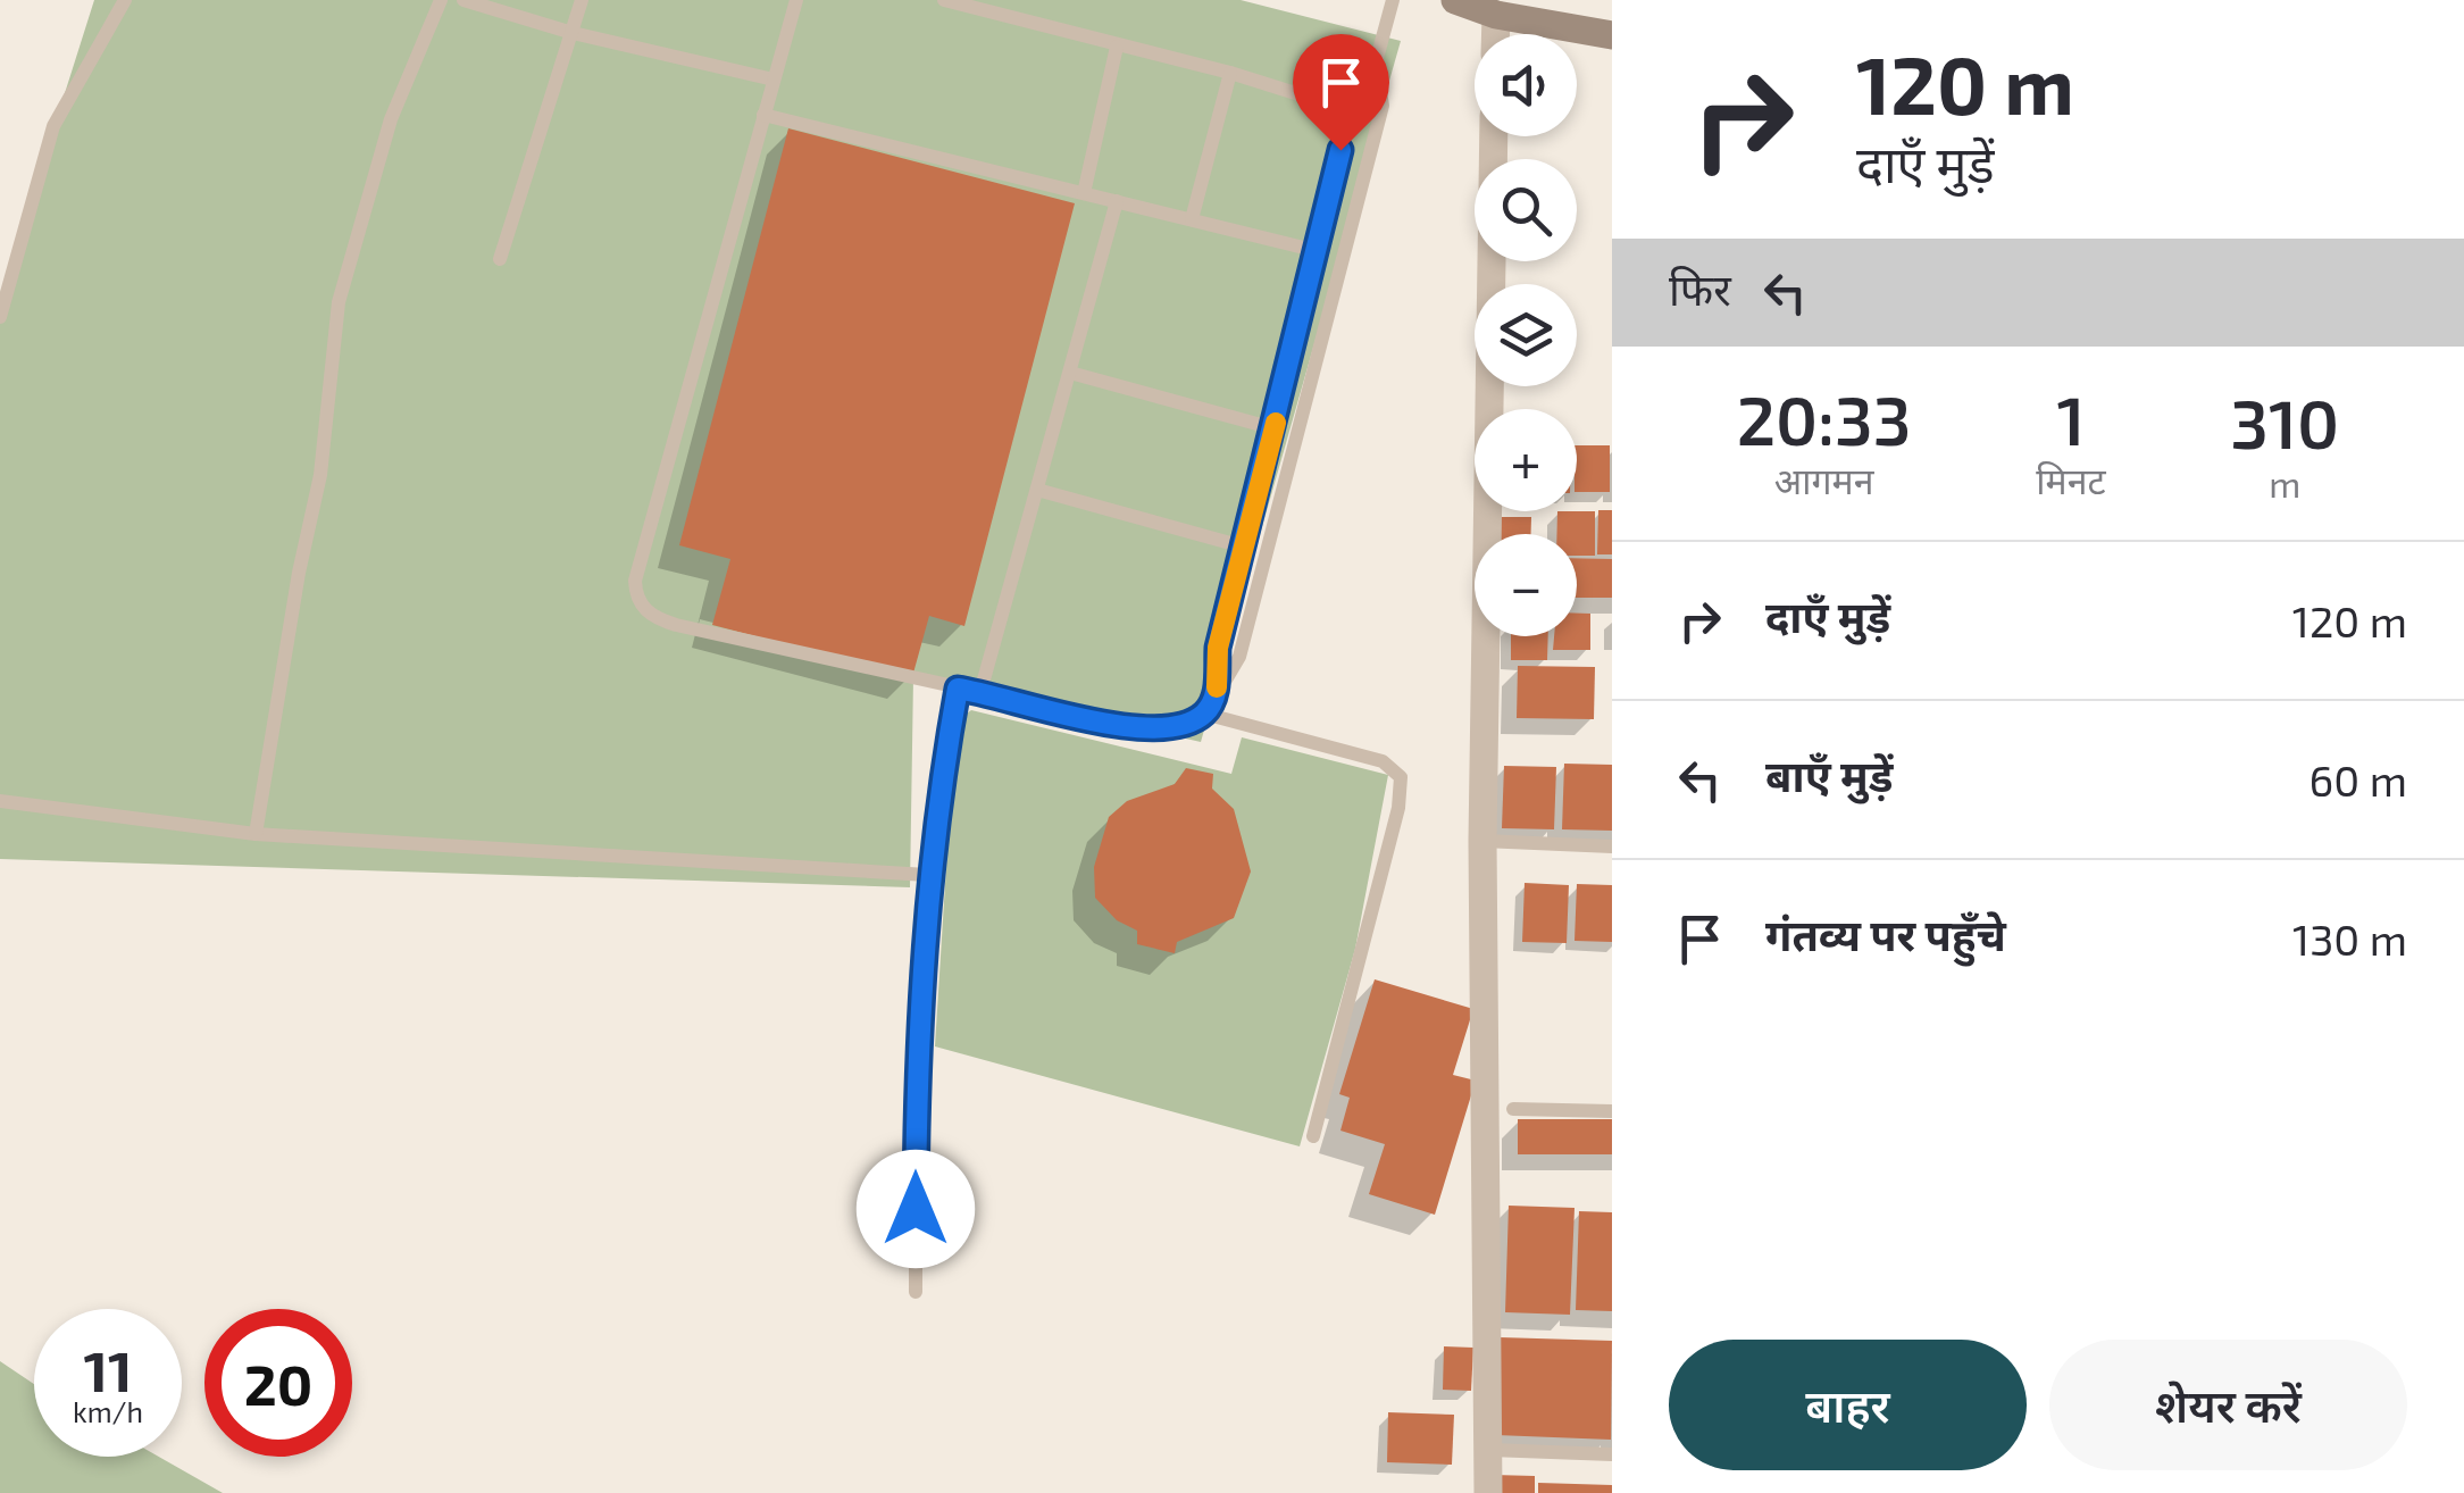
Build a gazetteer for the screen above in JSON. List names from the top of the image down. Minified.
{"page":{"turn":["120 m","दाएँ मुड़ें"],"map_buttons":["+","−"],"then":"फिर","eta":["20:33","आगमन","1","मिनट","310","m"],"list":[{"name":"दाएँ मुड़ें","value":"120 m"},{"name":"बाएँ मुड़ें","value":"60 m"},{"name":"गंतव्य पर पहुँचे","value":"130 m"}],"speed":"11 km/h","limit":"20","buttons":["बाहर","शेयर करें"]}}
